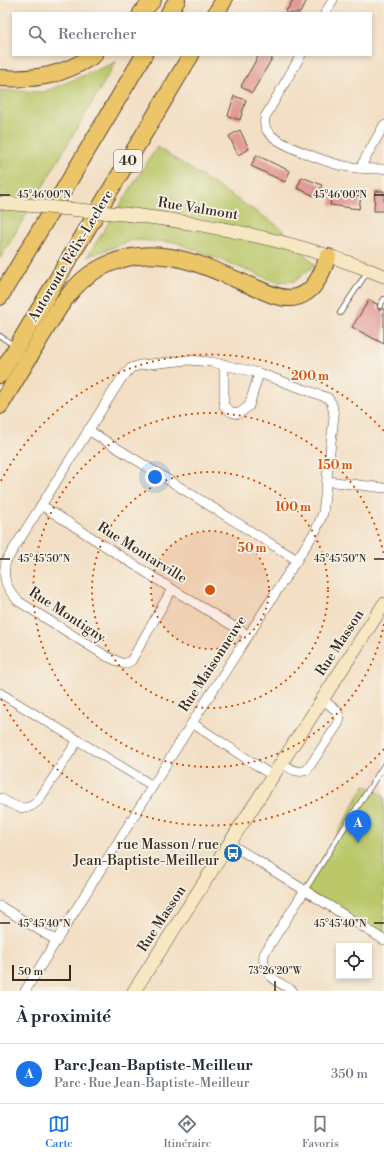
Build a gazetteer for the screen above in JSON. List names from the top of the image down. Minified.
{"streets":{"highway":["40","Autoroute Félix-Leclerc"],"street":["Rue Valmont","Rue Montarville","Rue Montigny","Rue Masson","Rue Maisonneuve"]},"crossings":[["Rue Montarville","Rue Montigny"],["Rue Montarville","Rue Maisonneuve"],["Rue Montigny","Rue Maisonneuve"]],"places":{"bus stop":["rue Masson / rue Jean-Baptiste-Meilleur"]},"scale_bar":"50 m","page":{"search":"Rechercher","pins":"A","scale":"50 m","heading":"À proximité","list":[{"mark":"A","name":"Parc Jean-Baptiste-Meilleur","note":"Parc · Rue Jean-Baptiste-Meilleur","value":"350 m"}],"nav":["Carte","Itinéraire","Favoris"]},"coordinates":["45°46'00\"N","45°45'50\"N","45°45'40\"N","73°26'20\"W"],"rings":["200 m","150 m","100 m","50 m"]}
